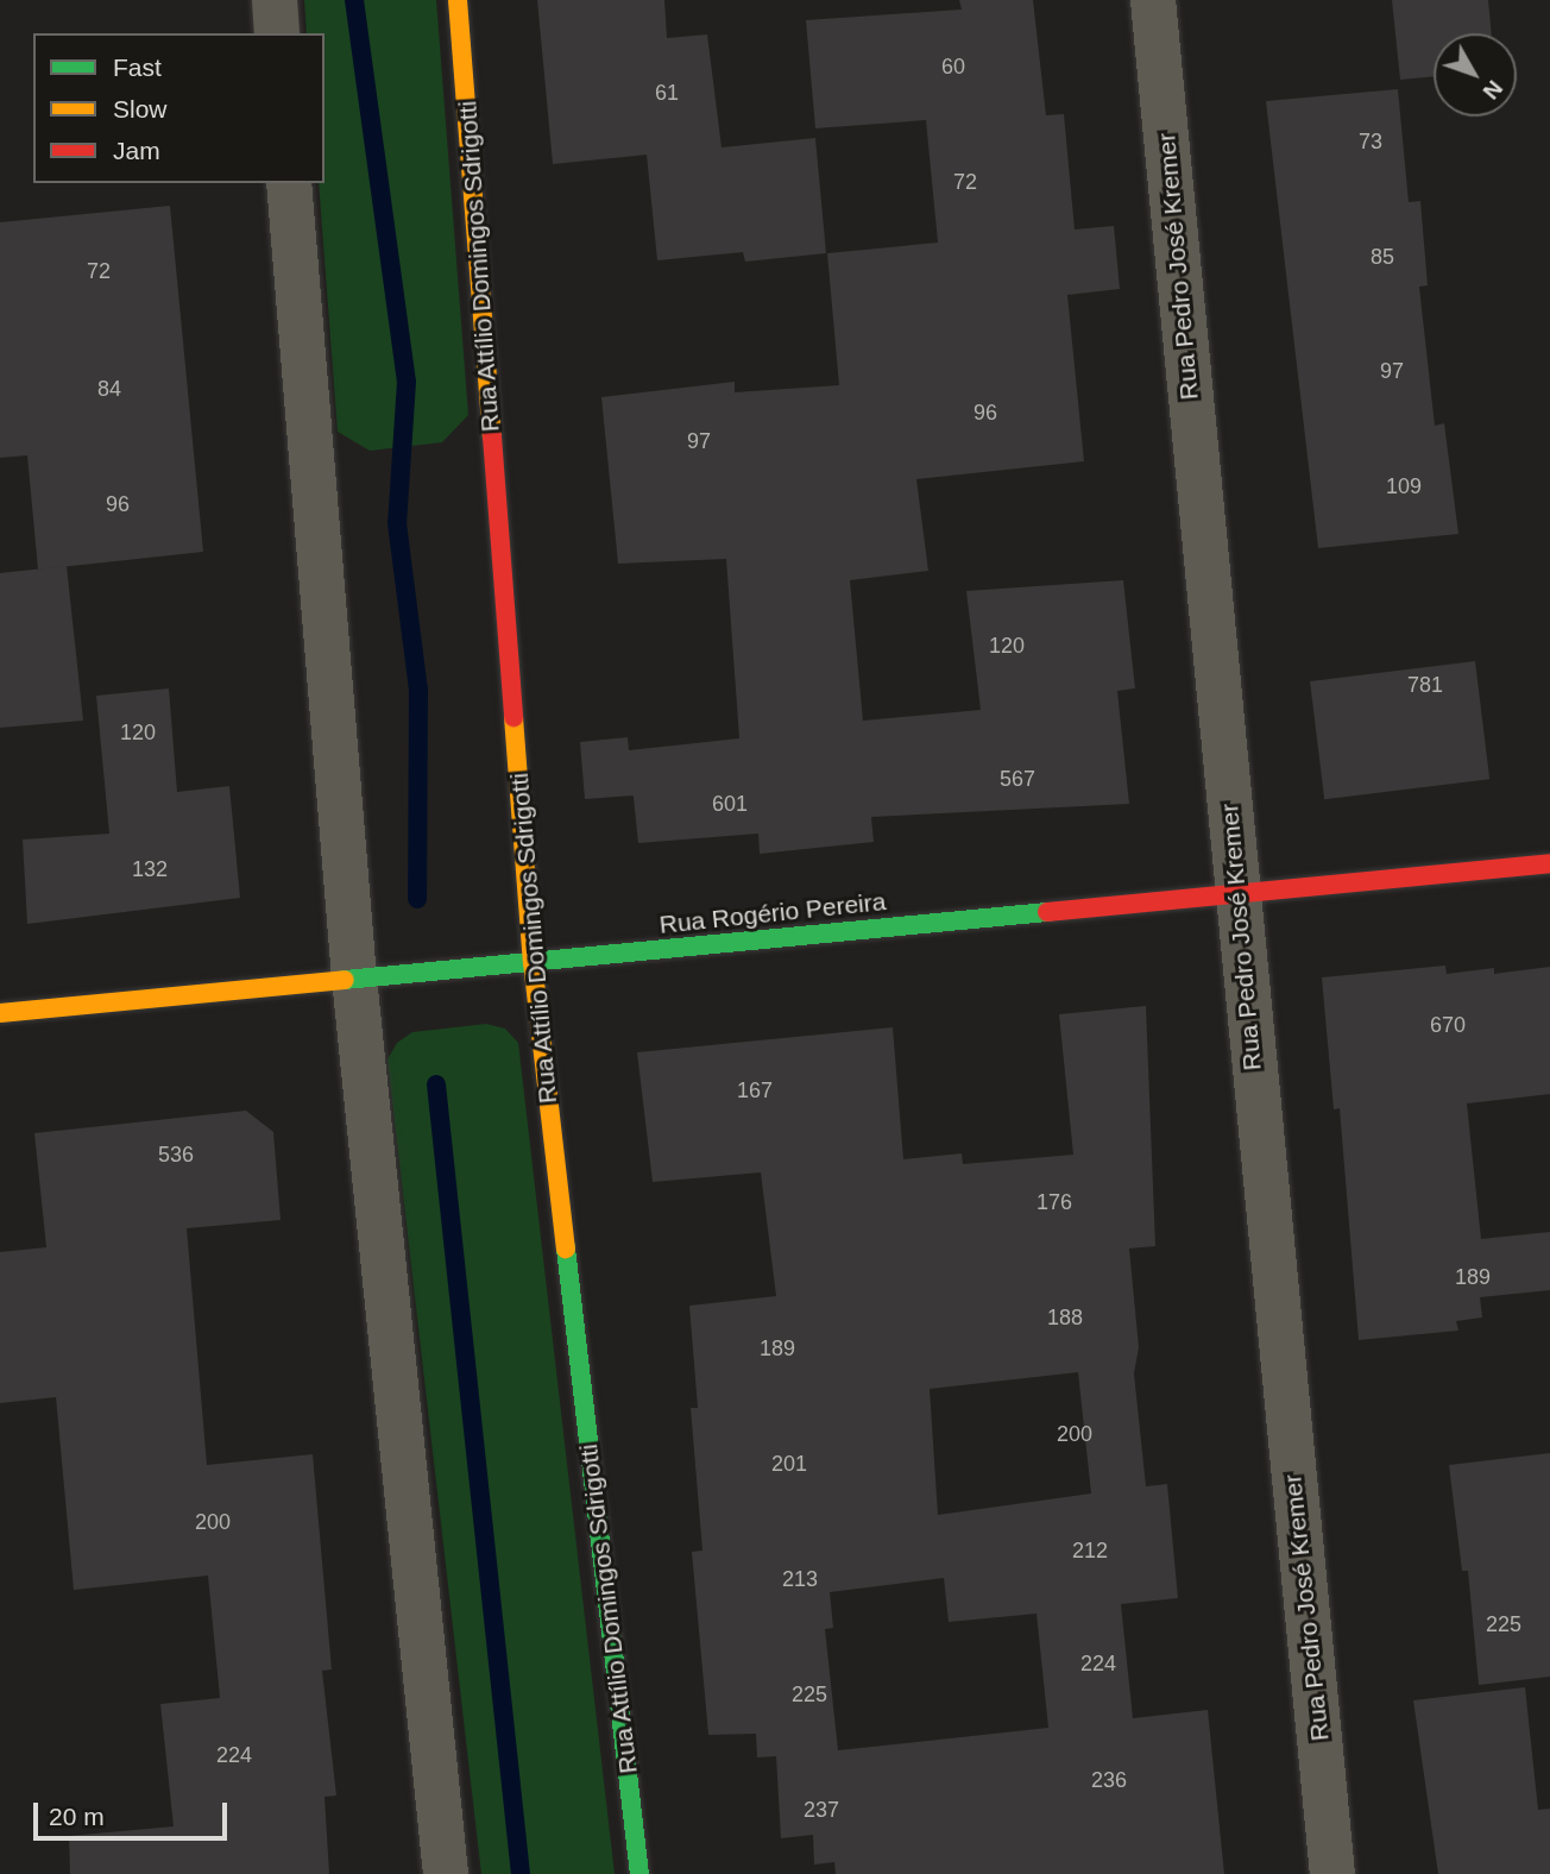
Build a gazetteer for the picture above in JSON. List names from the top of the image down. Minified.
{"streets":{"street":["Rua Attílio Domingos Sdrigotti","Rua Pedro José Kremer","Rua Rogério Pereira"]},"crossings":[["Rua Attílio Domingos Sdrigotti","Rua Rogério Pereira"],["Rua Pedro José Kremer","Rua Rogério Pereira"]],"house_numbers":["60","61","73","72","85","72","97","84","96","97","109","96","120","781","120","567","601","132","670","167","536","176","189","188","189","200","201","200","212","213","225","224","225","224","236","237"],"legend":["Fast","Slow","Jam"],"scale_bar":"20 m","north":"bottom right"}
